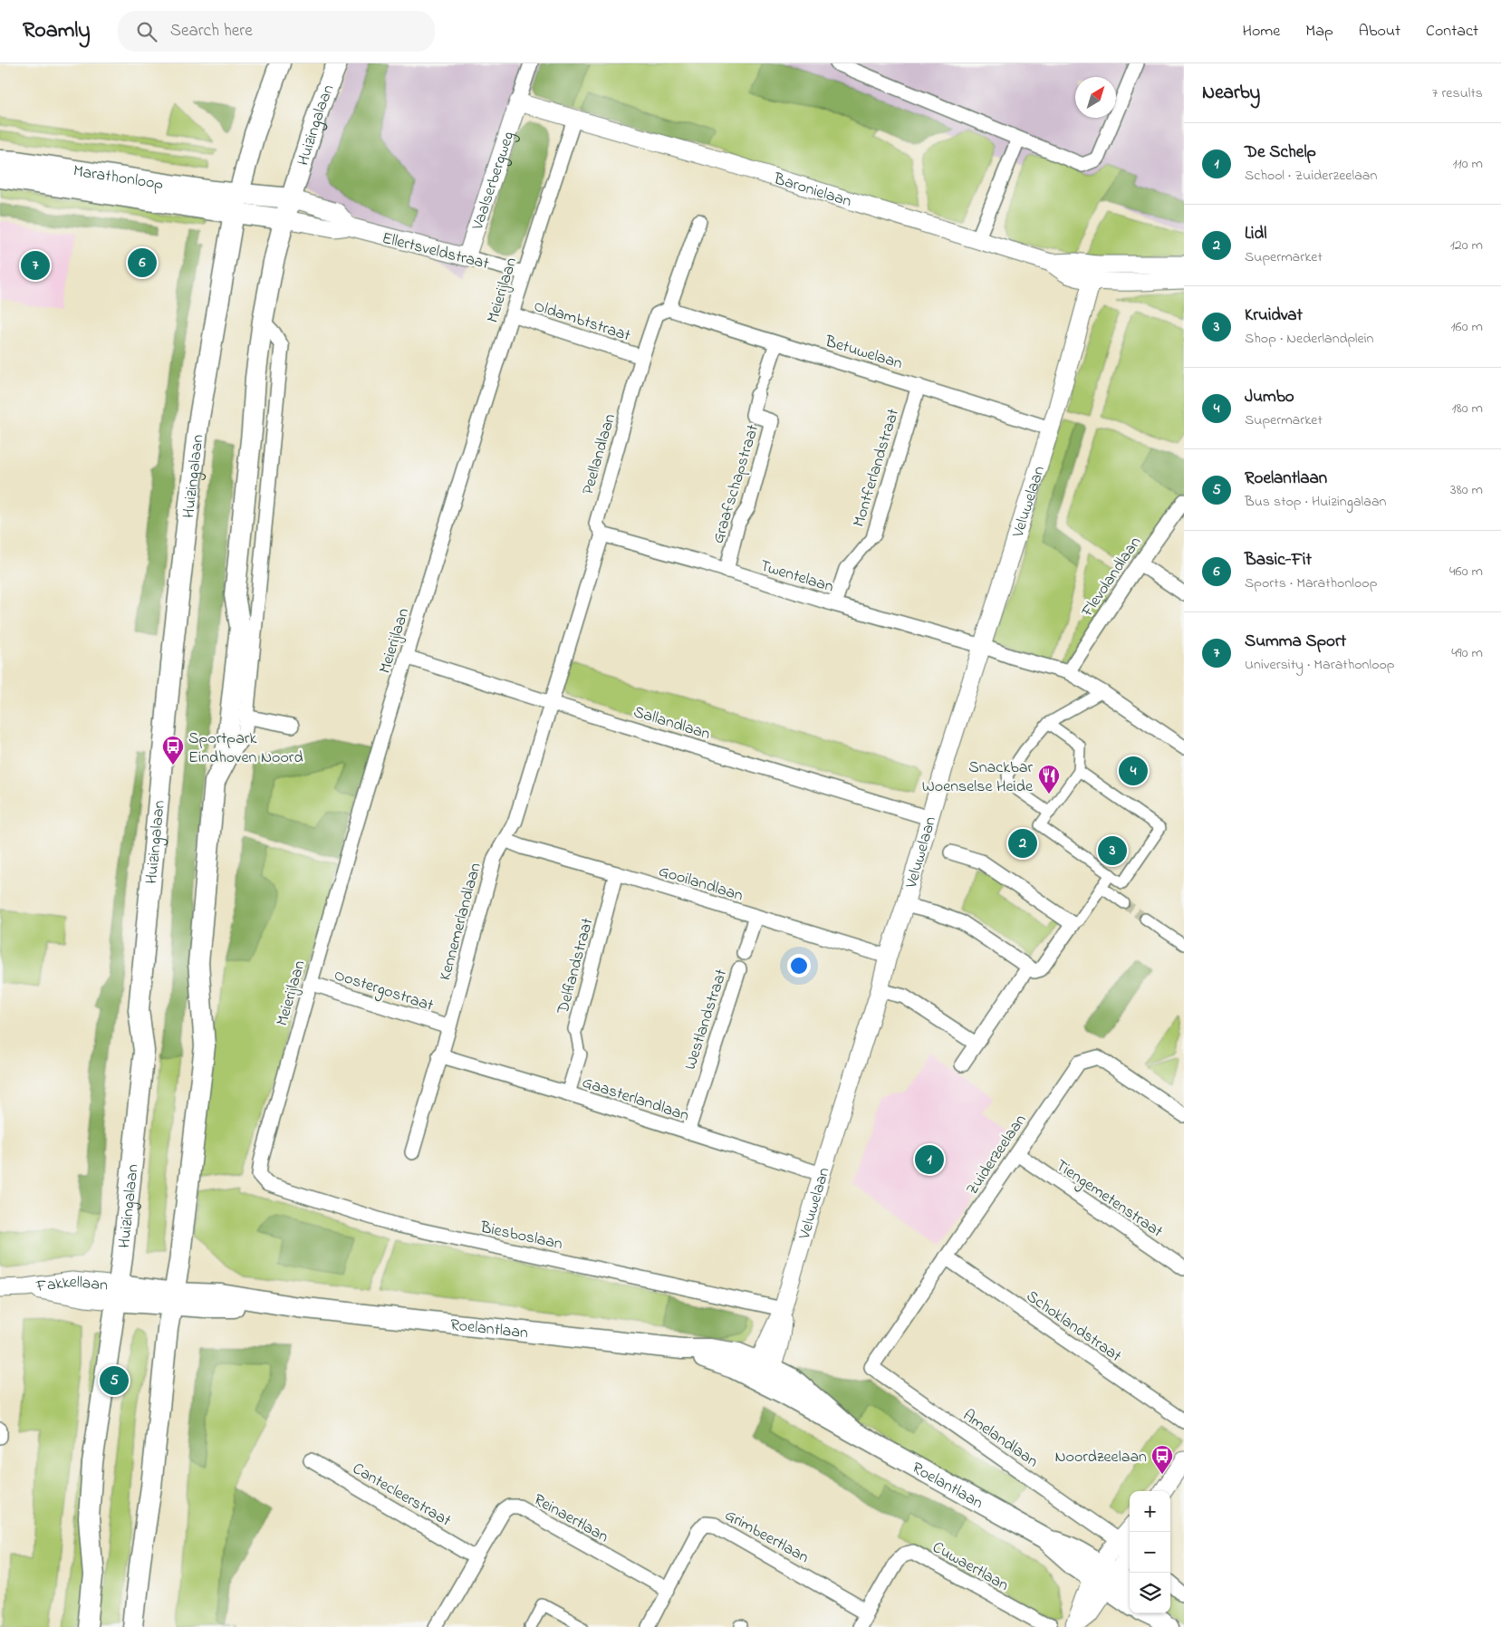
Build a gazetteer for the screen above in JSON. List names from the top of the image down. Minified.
{"streets":{"main road":["Huizingalaan","Marathonloop","Roelantlaan"],"street":["Vaalserbergweg","Baronielaan","Ellertsveldstraat","Meierijlaan","Oldambtstraat","Betuwelaan","Peellandlaan","Montferlandstraat","Graafschapstraat","Veluwelaan","Twentelaan","Flevolandlaan","Sallandlaan","Gooilandlaan","Kennemerlandlaan","Delflandstraat","Oostergostraat","Westlandstraat","Gaasterlandlaan","Zuiderzeelaan","Tiengemetenstraat","Biesboslaan","Fakkellaan","Schoklandstraat","Amelandlaan","Cantecleerstraat","Reinaertlaan","Grimbeertlaan","Cuwaertlaan"]},"crossings":[["Huizingalaan","Marathonloop"],["Huizingalaan","Ellertsveldstraat"],["Huizingalaan","Fakkellaan"],["Huizingalaan","Roelantlaan"],["Vaalserbergweg","Ellertsveldstraat"],["Baronielaan","Meierijlaan"],["Baronielaan","Veluwelaan"],["Ellertsveldstraat","Meierijlaan"],["Meierijlaan","Oldambtstraat"],["Meierijlaan","Sallandlaan"],["Meierijlaan","Oostergostraat"],["Meierijlaan","Biesboslaan"],["Oldambtstraat","Peellandlaan"],["Betuwelaan","Peellandlaan"],["Betuwelaan","Montferlandstraat"],["Betuwelaan","Graafschapstraat"],["Betuwelaan","Veluwelaan"],["Peellandlaan","Twentelaan"],["Peellandlaan","Sallandlaan"],["Peellandlaan","Kennemerlandlaan"],["Montferlandstraat","Twentelaan"],["Graafschapstraat","Twentelaan"],["Veluwelaan","Twentelaan"],["Veluwelaan","Sallandlaan"],["Veluwelaan","Gooilandlaan"],["Veluwelaan","Gaasterlandlaan"],["Veluwelaan","Biesboslaan"],["Veluwelaan","Roelantlaan"],["Twentelaan","Flevolandlaan"],["Sallandlaan","Kennemerlandlaan"],["Gooilandlaan","Kennemerlandlaan"],["Gooilandlaan","Delflandstraat"],["Gooilandlaan","Westlandstraat"],["Kennemerlandlaan","Oostergostraat"],["Kennemerlandlaan","Gaasterlandlaan"],["Delflandstraat","Gaasterlandlaan"],["Westlandstraat","Gaasterlandlaan"],["Zuiderzeelaan","Tiengemetenstraat"],["Zuiderzeelaan","Schoklandstraat"],["Zuiderzeelaan","Amelandlaan"],["Fakkellaan","Roelantlaan"],["Cantecleerstraat","Reinaertlaan"],["Reinaertlaan","Grimbeertlaan"],["Grimbeertlaan","Cuwaertlaan"]],"places":{"bus stop":["Sportpark Eindhoven Noord","Noordzeelaan"],"restaurant":["Snackbar Woenselse Heide"]},"north":"top right","page":{"header":"Roamly","search":"Search here","nav":["Home","Map","About","Contact"],"heading":["Nearby","7 results"],"list":[{"mark":"1","name":"De Schelp","note":"School · Zuiderzeelaan","value":"110 m"},{"mark":"2","name":"Lidl","note":"Supermarket","value":"120 m"},{"mark":"3","name":"Kruidvat","note":"Shop · Nederlandplein","value":"160 m"},{"mark":"4","name":"Jumbo","note":"Supermarket","value":"180 m"},{"mark":"5","name":"Roelantlaan","note":"Bus stop · Huizingalaan","value":"380 m"},{"mark":"6","name":"Basic-Fit","note":"Sports · Marathonloop","value":"460 m"},{"mark":"7","name":"Summa Sport","note":"University · Marathonloop","value":"490 m"}],"pins":["6","7","4","2","3","1","5"],"map_buttons":["+","−"]}}
